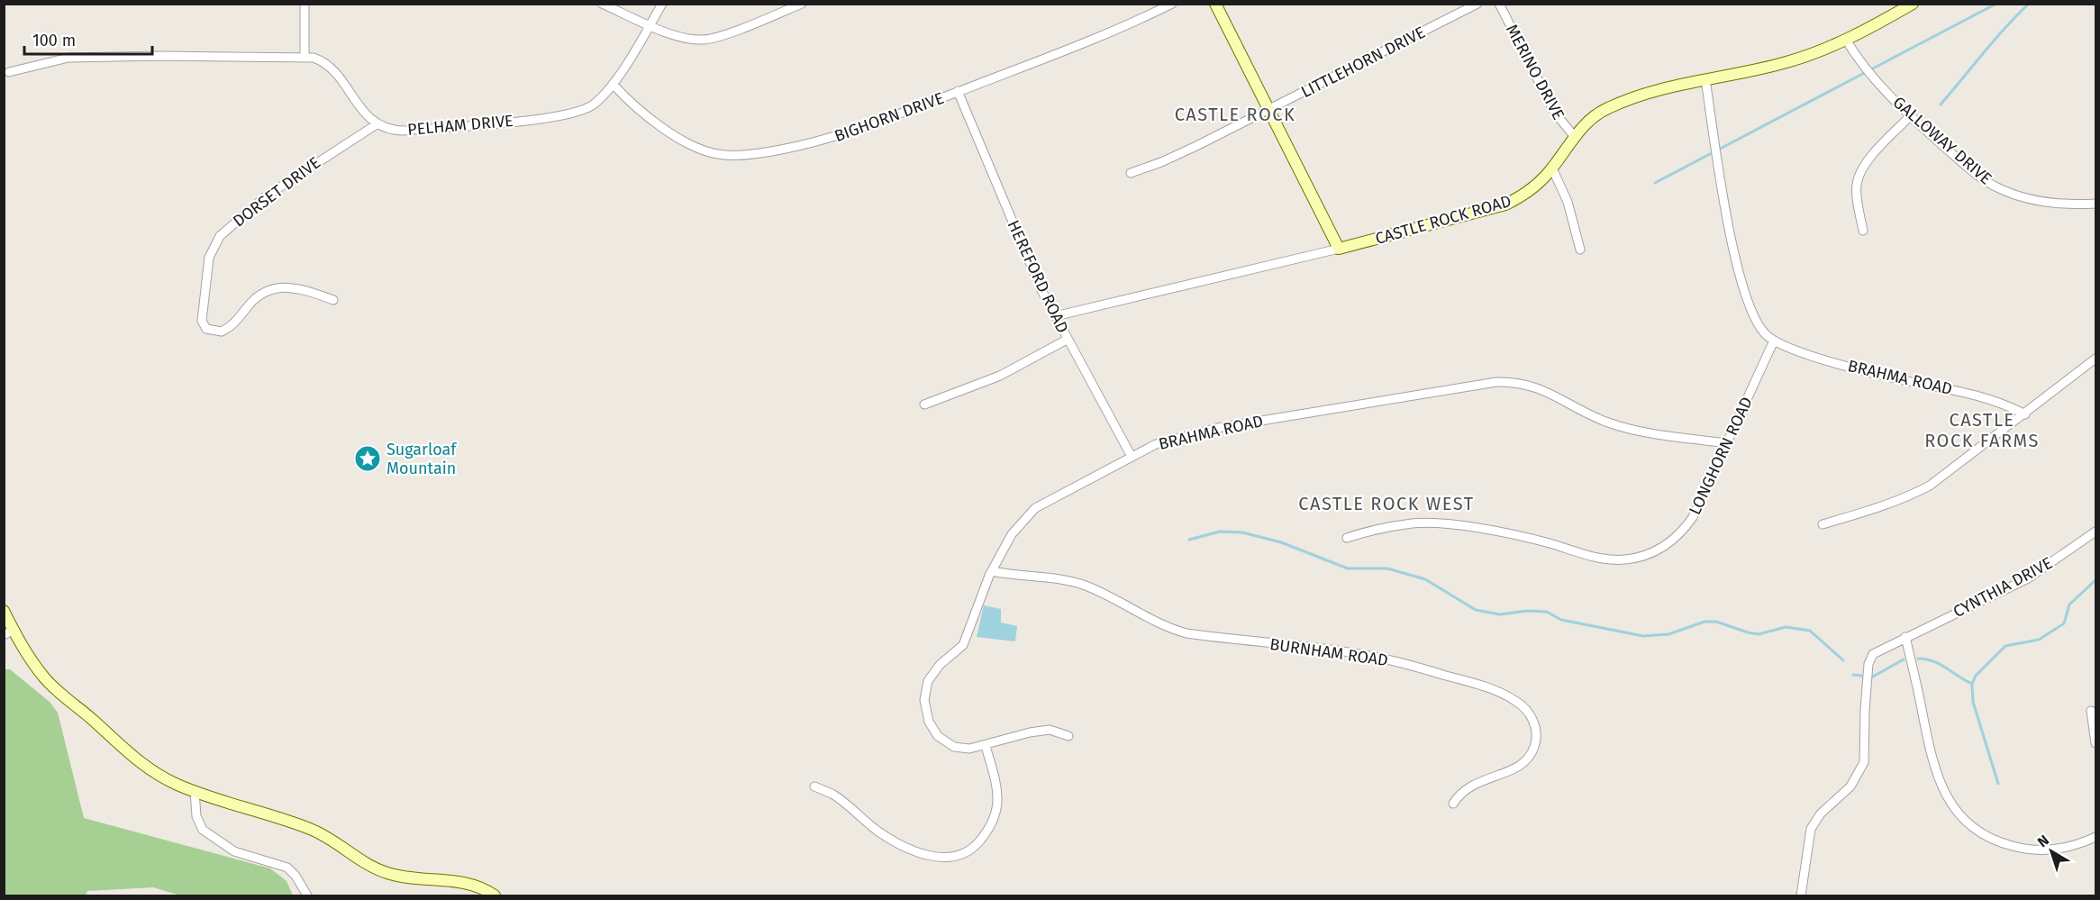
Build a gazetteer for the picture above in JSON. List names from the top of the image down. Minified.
{"streets":{"street":["LITTLEHORN DRIVE","MERINO DRIVE","BIGHORN DRIVE","PELHAM DRIVE","GALLOWAY DRIVE","DORSET DRIVE","CASTLE ROCK ROAD","HEREFORD ROAD","BRAHMA ROAD","LONGHORN ROAD","CYNTHIA DRIVE","BURNHAM ROAD"]},"crossings":[["MERINO DRIVE","CASTLE ROCK ROAD"],["BIGHORN DRIVE","PELHAM DRIVE"],["BIGHORN DRIVE","HEREFORD ROAD"],["PELHAM DRIVE","DORSET DRIVE"],["GALLOWAY DRIVE","CASTLE ROCK ROAD"],["CASTLE ROCK ROAD","HEREFORD ROAD"],["HEREFORD ROAD","BRAHMA ROAD"],["BRAHMA ROAD","LONGHORN ROAD"],["BRAHMA ROAD","BURNHAM ROAD"]],"districts":["CASTLE ROCK","CASTLE ROCK FARMS","CASTLE ROCK WEST"],"places":{"place":["Sugarloaf Mountain"]},"scale_bar":"100 m","north":"top left"}
